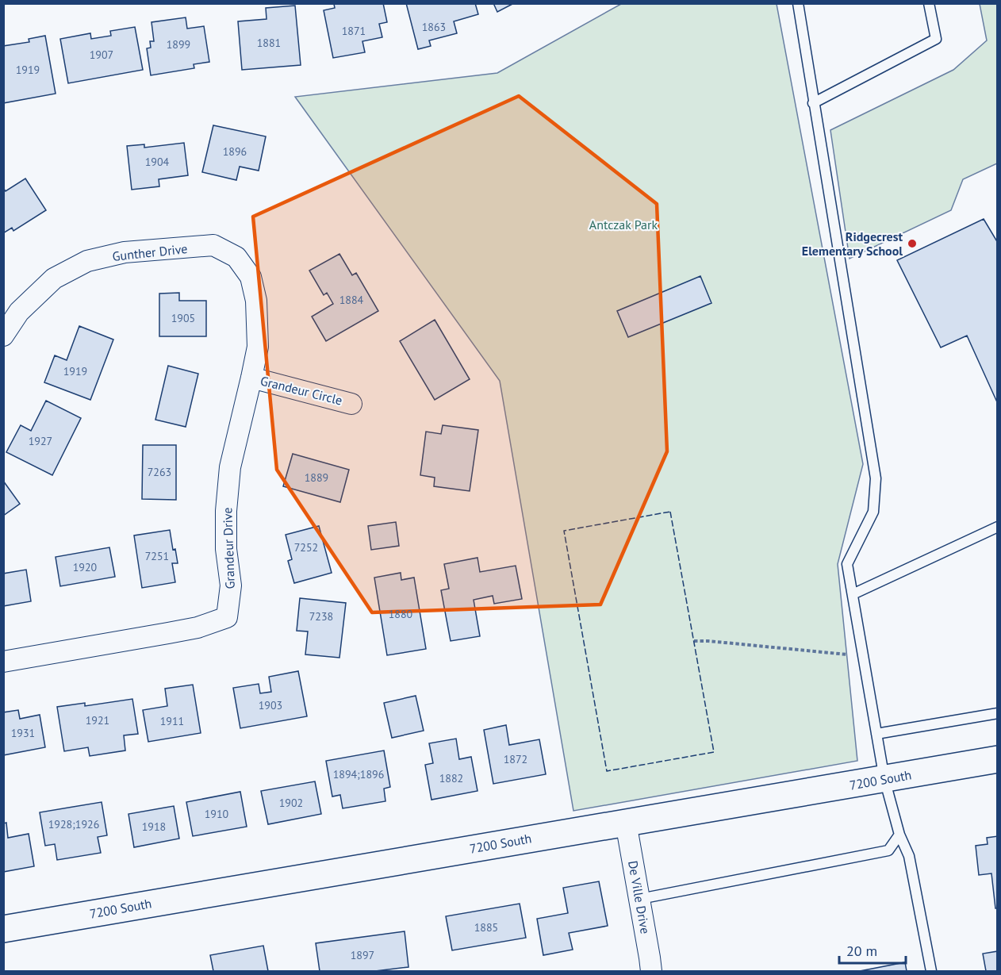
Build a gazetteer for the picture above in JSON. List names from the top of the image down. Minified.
{"streets":{"street":["Gunther Drive","Grandeur Circle","Grandeur Drive","7200 South","De Ville Drive"]},"crossings":[["Gunther Drive","Grandeur Drive"],["Grandeur Circle","Grandeur Drive"],["7200 South","De Ville Drive"]],"parks":["Antczak Park"],"places":["Ridgecrest Elementary School"],"house_numbers":["1863","1871","1881","1899","1907","1919","1896","1904","1884","1905","1919","1927","7263","1889","7252","7251","1920","1880","7238","1903","1921","1911","1931","1872","1894;1896","1882","1902","1910","1928;1926","1918","1885","1897"],"scale_bar":"20 m"}
